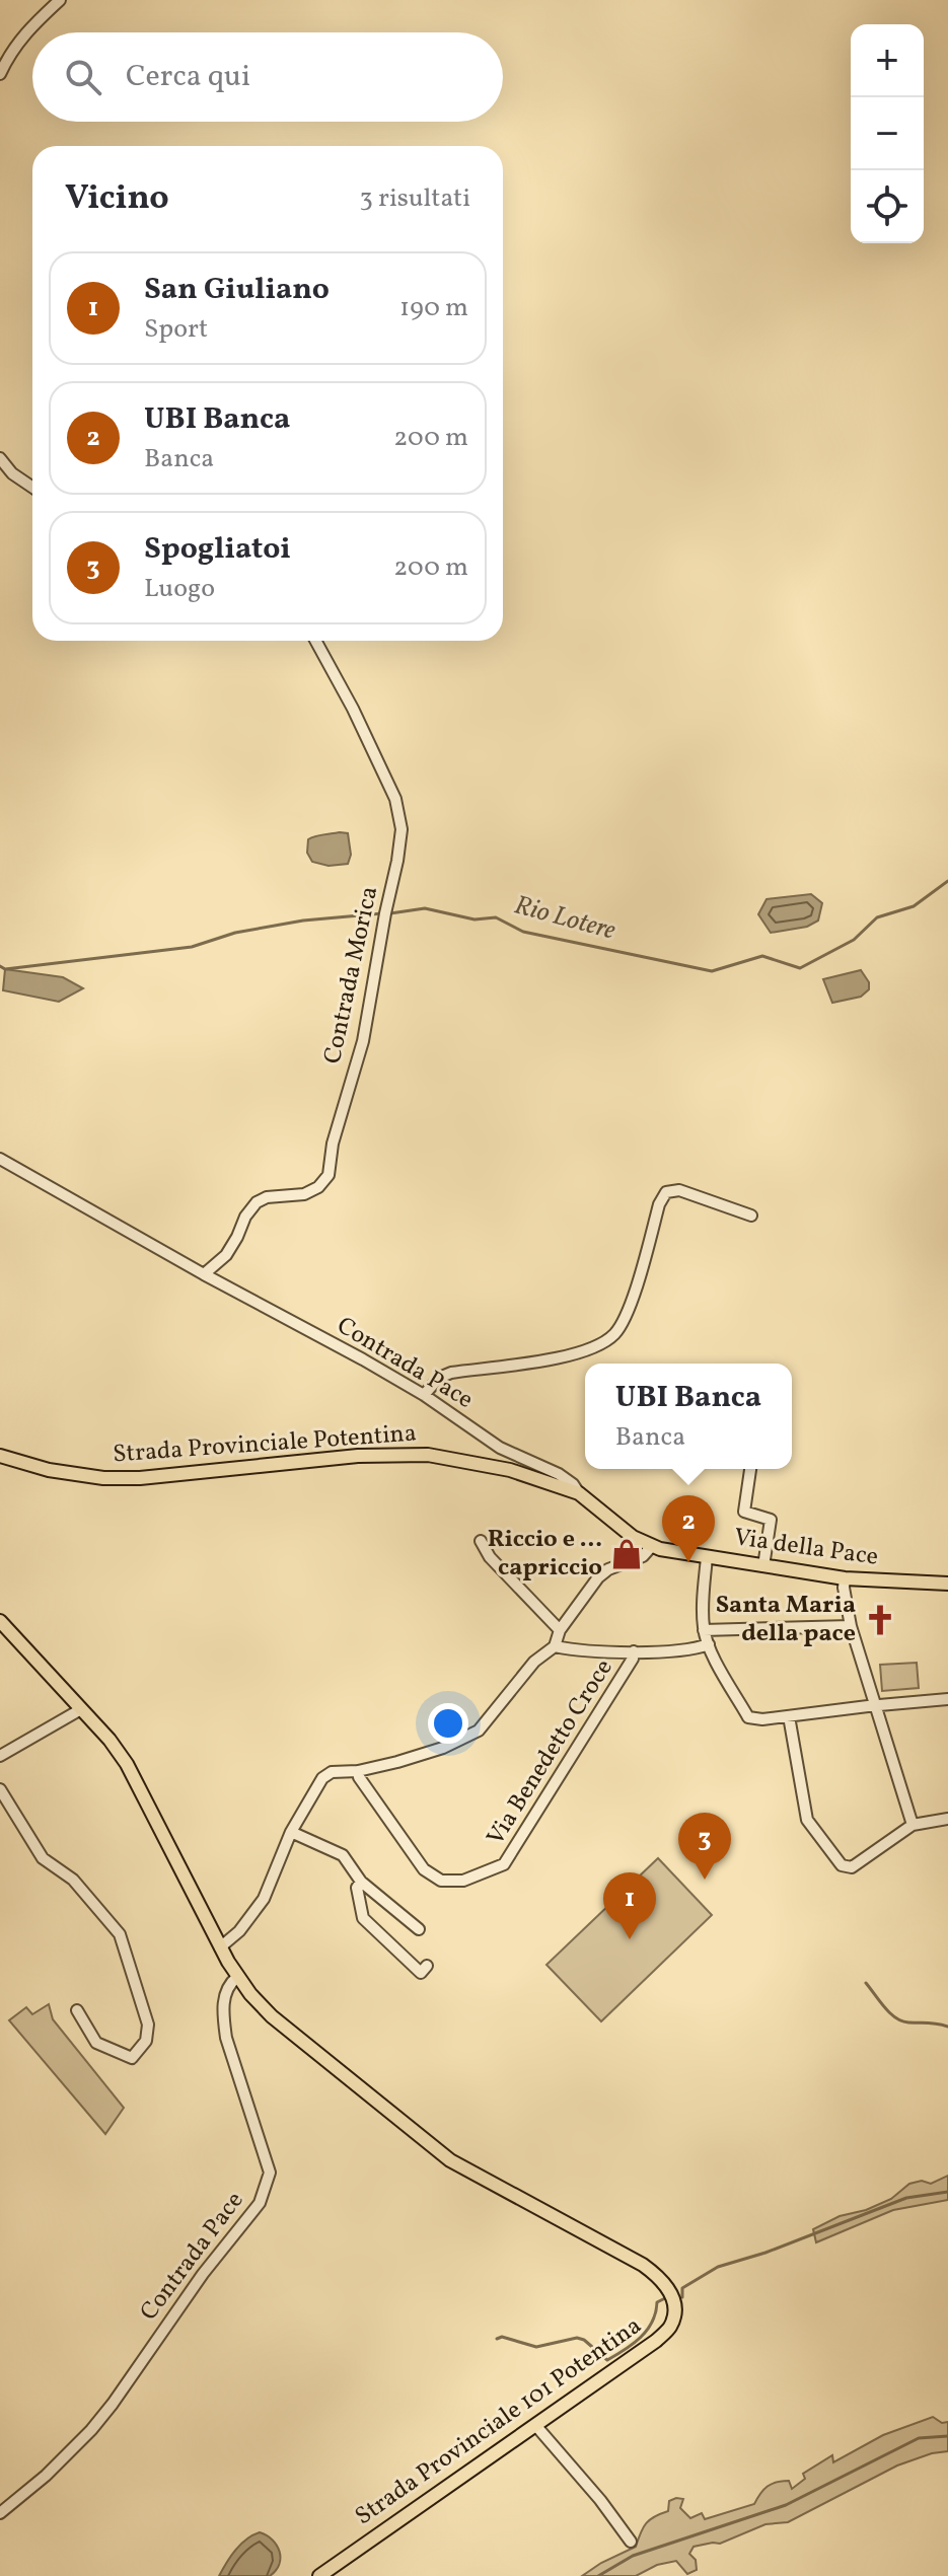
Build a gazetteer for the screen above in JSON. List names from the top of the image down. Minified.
{"streets":{"main road":["Strada Provinciale Potentina","Via della Pace","Strada Provinciale 101 Potentina"],"street":["Contrada Morica","Contrada Pace","Via Benedetto Croce"]},"crossings":[["Contrada Morica","Contrada Pace"],["Contrada Pace","Strada Provinciale Potentina"],["Contrada Pace","Via della Pace"],["Contrada Pace","Strada Provinciale 101 Potentina"],["Strada Provinciale Potentina","Via della Pace"]],"water":["Rio Lotere"],"places":{"shop":["Riccio e ... capriccio"],"church":["Santa Maria della pace"]},"page":{"map_buttons":["+","−"],"search":"Cerca qui","heading":["Vicino","3 risultati"],"list":[{"mark":"1","name":"San Giuliano","note":"Sport","value":"190 m"},{"mark":"2","name":"UBI Banca","note":"Banca","value":"200 m"},{"mark":"3","name":"Spogliatoi","note":"Luogo","value":"200 m"}],"popup":["UBI Banca","Banca"],"pins":["2","3","1"]}}
